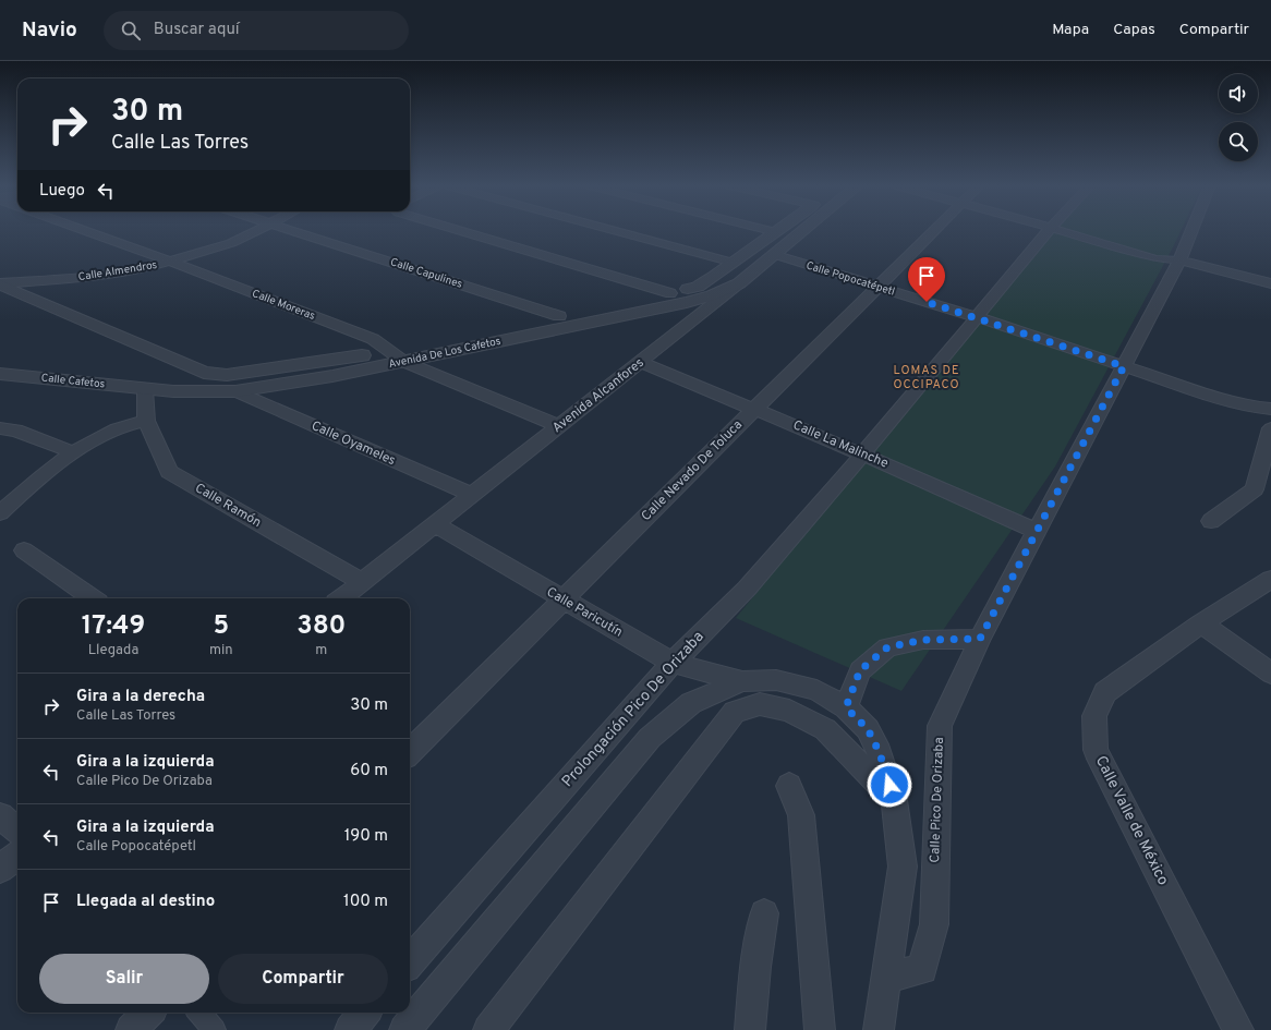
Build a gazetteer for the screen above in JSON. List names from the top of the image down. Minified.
{"streets":{"street":["Calle Almendros","Calle Capulines","Calle Popocatépetl","Calle Moreras","Avenida De Los Cafetos","Calle Cafetos","Avenida Alcanfores","Calle Oyameles","Calle La Malinche","Calle Nevado De Toluca","Calle Ramón","Calle Paricutín","Prolongación Pico De Orizaba","Calle Pico De Orizaba","Calle Valle de México"]},"crossings":[["Calle Almendros","Calle Moreras"],["Calle Almendros","Avenida De Los Cafetos"],["Calle Capulines","Avenida De Los Cafetos"],["Calle Popocatépetl","Avenida Alcanfores"],["Calle Popocatépetl","Calle Nevado De Toluca"],["Calle Popocatépetl","Calle Pico De Orizaba"],["Calle Moreras","Avenida De Los Cafetos"],["Calle Moreras","Avenida Alcanfores"],["Avenida De Los Cafetos","Calle Cafetos"],["Avenida De Los Cafetos","Avenida Alcanfores"],["Avenida De Los Cafetos","Calle Oyameles"],["Avenida De Los Cafetos","Calle Ramón"],["Calle Cafetos","Calle Ramón"],["Avenida Alcanfores","Calle Oyameles"],["Avenida Alcanfores","Calle La Malinche"],["Avenida Alcanfores","Calle Ramón"],["Avenida Alcanfores","Calle Paricutín"],["Calle La Malinche","Calle Nevado De Toluca"],["Calle La Malinche","Prolongación Pico De Orizaba"],["Calle La Malinche","Calle Pico De Orizaba"],["Calle Nevado De Toluca","Calle Paricutín"],["Calle Paricutín","Prolongación Pico De Orizaba"]],"districts":["LOMAS DE OCCIPACO"],"page":{"header":"Navio","search":"Buscar aquí","nav":["Mapa","Capas","Compartir"],"turn":["30 m","Calle Las Torres"],"then":"Luego","eta":["17:49","Llegada","5","min","380","m"],"list":[{"name":"Gira a la derecha","note":"Calle Las Torres","value":"30 m"},{"name":"Gira a la izquierda","note":"Calle Pico De Orizaba","value":"60 m"},{"name":"Gira a la izquierda","note":"Calle Popocatépetl","value":"190 m"},{"name":"Llegada al destino","value":"100 m"}],"buttons":["Salir","Compartir"]}}
